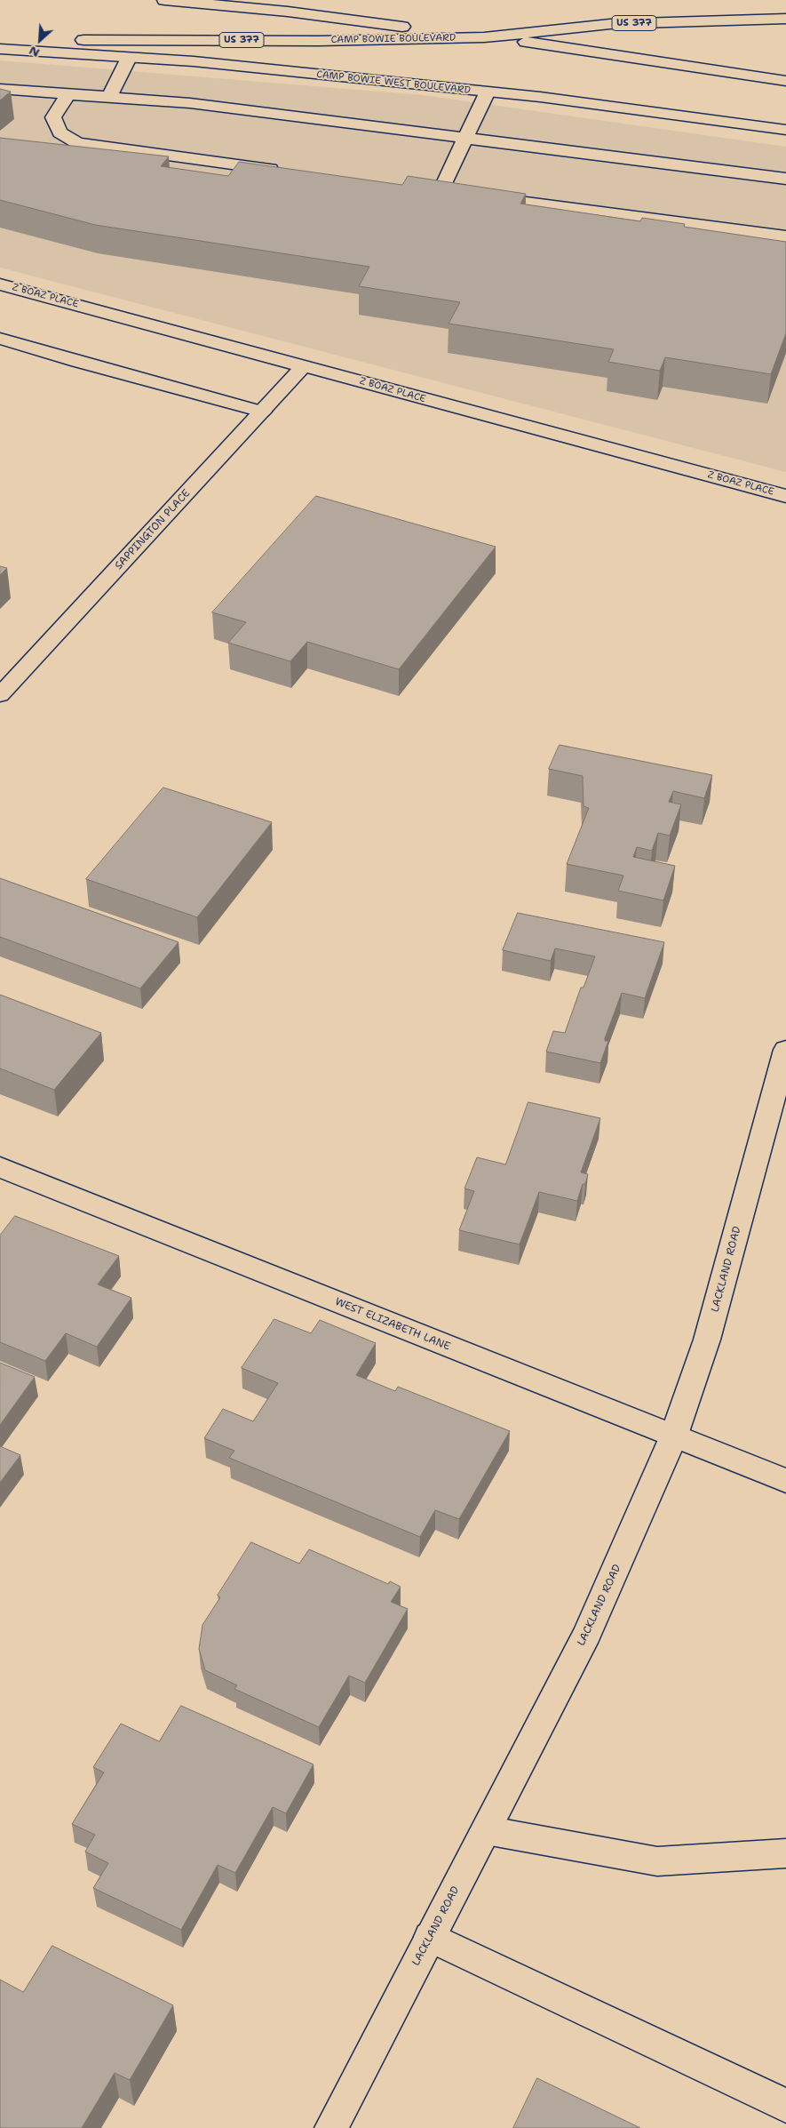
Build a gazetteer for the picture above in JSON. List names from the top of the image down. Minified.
{"streets":{"street":["US 377","CAMP BOWIE BOULEVARD","CAMP BOWIE WEST BOULEVARD","Z BOAZ PLACE","SAPPINGTON PLACE","LACKLAND ROAD","WEST ELIZABETH LANE"]},"crossings":[["Z BOAZ PLACE","SAPPINGTON PLACE"],["LACKLAND ROAD","WEST ELIZABETH LANE"]],"north":"bottom left"}
